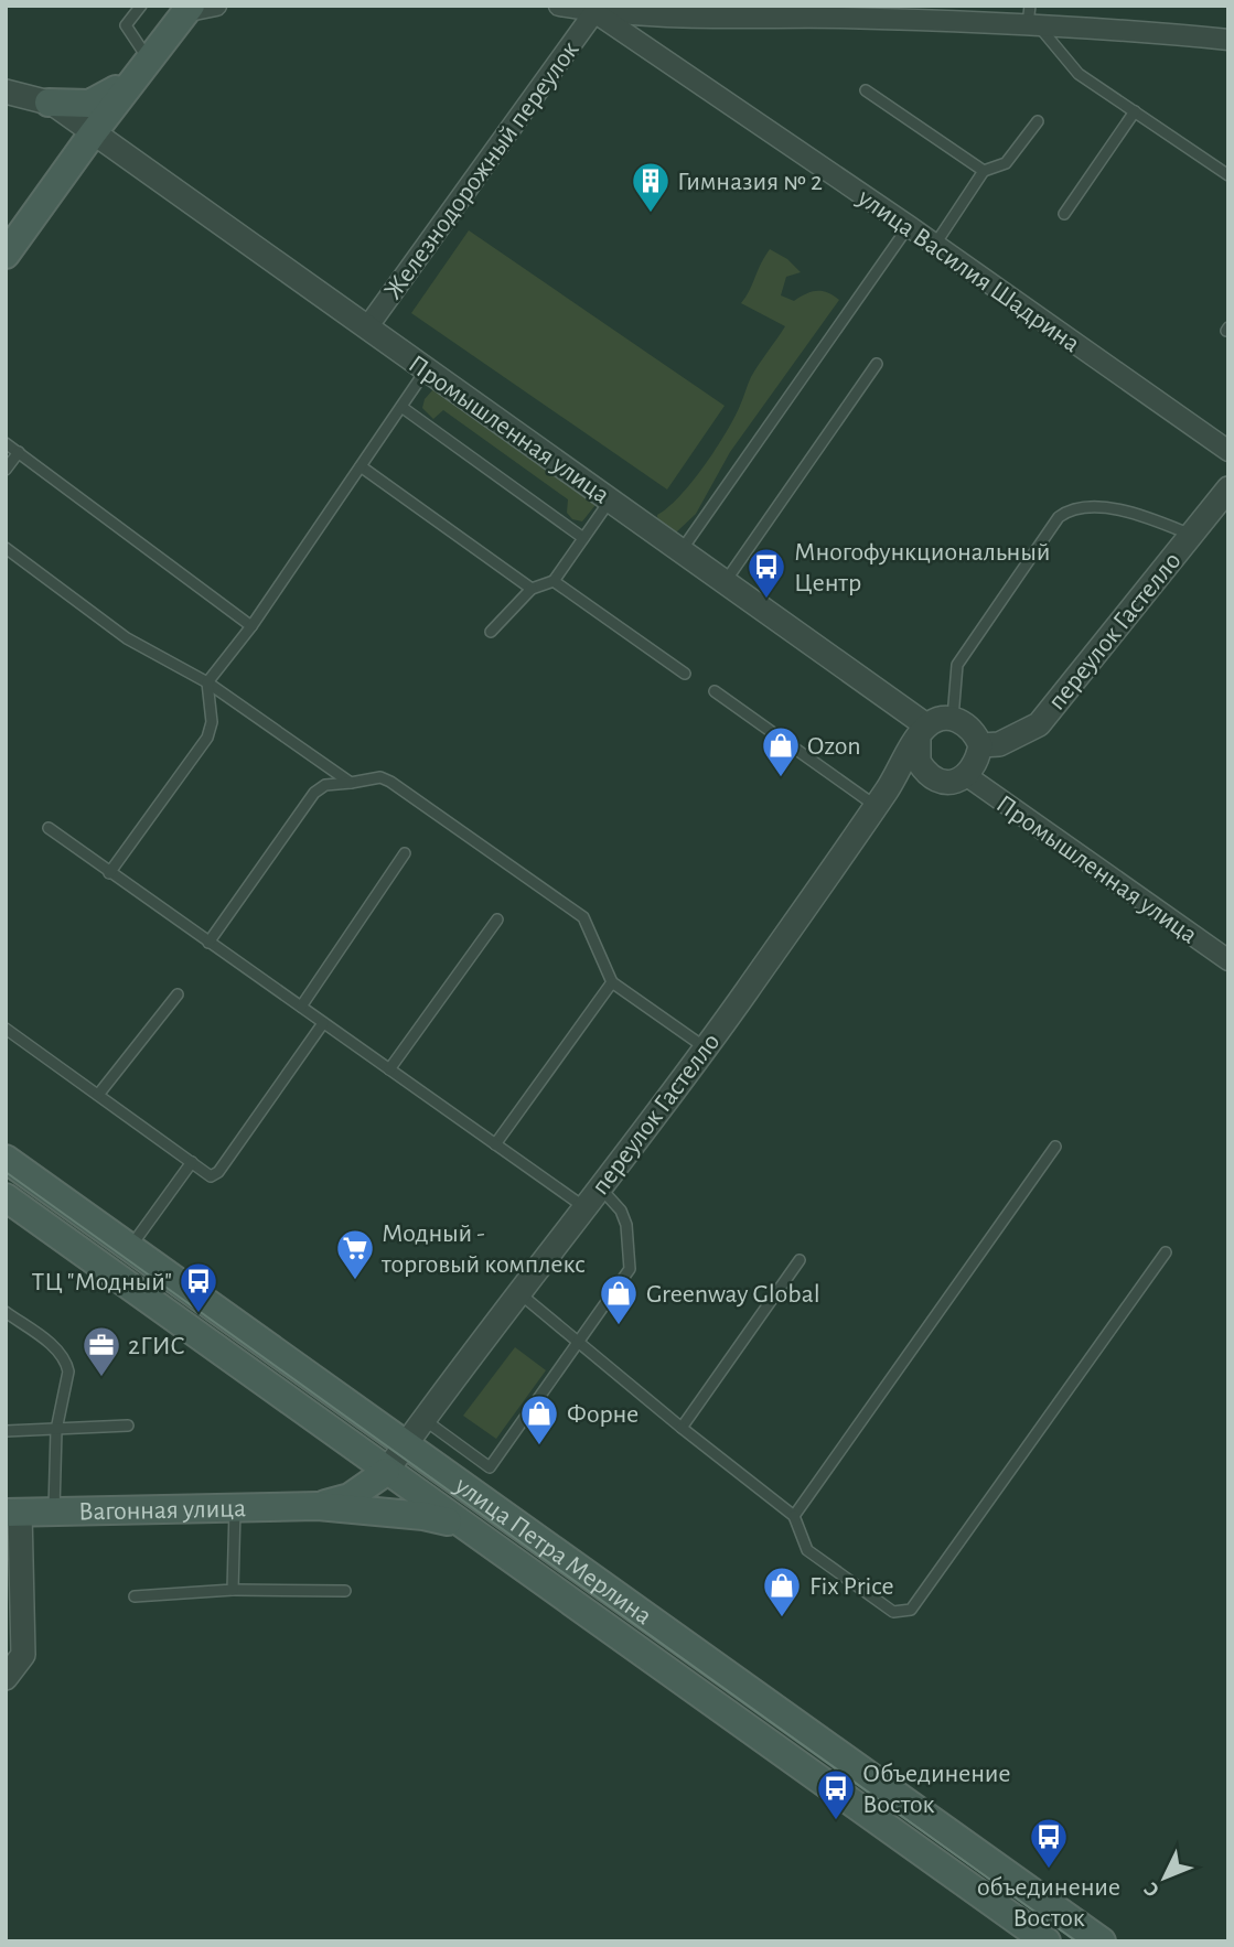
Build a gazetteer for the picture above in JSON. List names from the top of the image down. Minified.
{"streets":{"main road":["Вагонная улица","улица Петра Мерлина"],"street":["Железнодорожный переулок","улица Василия Шадрина","Промышленная улица","переулок Гастелло"]},"crossings":[["Железнодорожный переулок","улица Василия Шадрина"],["Железнодорожный переулок","Промышленная улица"],["Промышленная улица","переулок Гастелло"],["переулок Гастелло","Вагонная улица"],["переулок Гастелло","улица Петра Мерлина"],["Вагонная улица","улица Петра Мерлина"]],"places":{"building":["Гимназия № 2"],"bus stop":["Многофункциональный Центр","ТЦ \"Модный\"","Объединение Восток","объединение Восток"],"shop":["Ozon","Greenway Global","Форне","Fix Price"],"supermarket":["Модный - торговый комплекс"],"office":["2ГИС"]},"north":"bottom left"}
